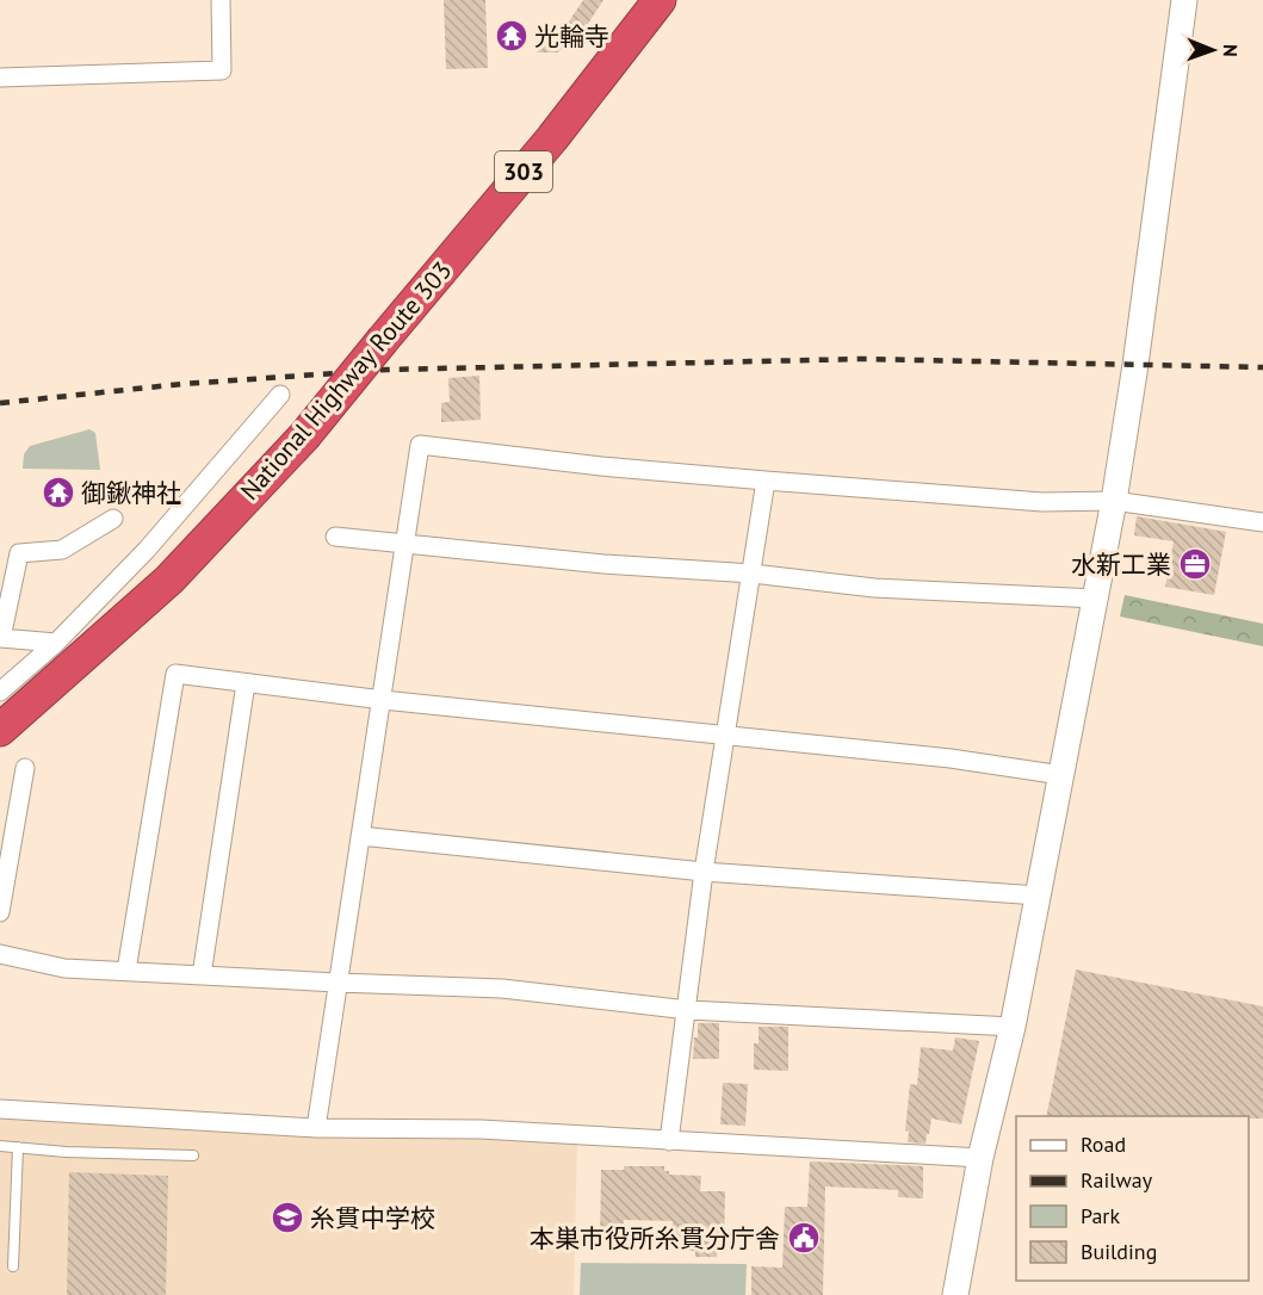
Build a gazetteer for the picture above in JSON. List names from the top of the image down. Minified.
{"streets":{"highway":["303","National Highway Route 303"]},"places":{"temple":["光輪寺","御鍬神社"],"office":["水新工業"],"school or university":["糸貫中学校"],"public building":["本巣市役所糸貫分庁舎"]},"legend":["Road","Railway","Park","Building"],"north":"right"}
